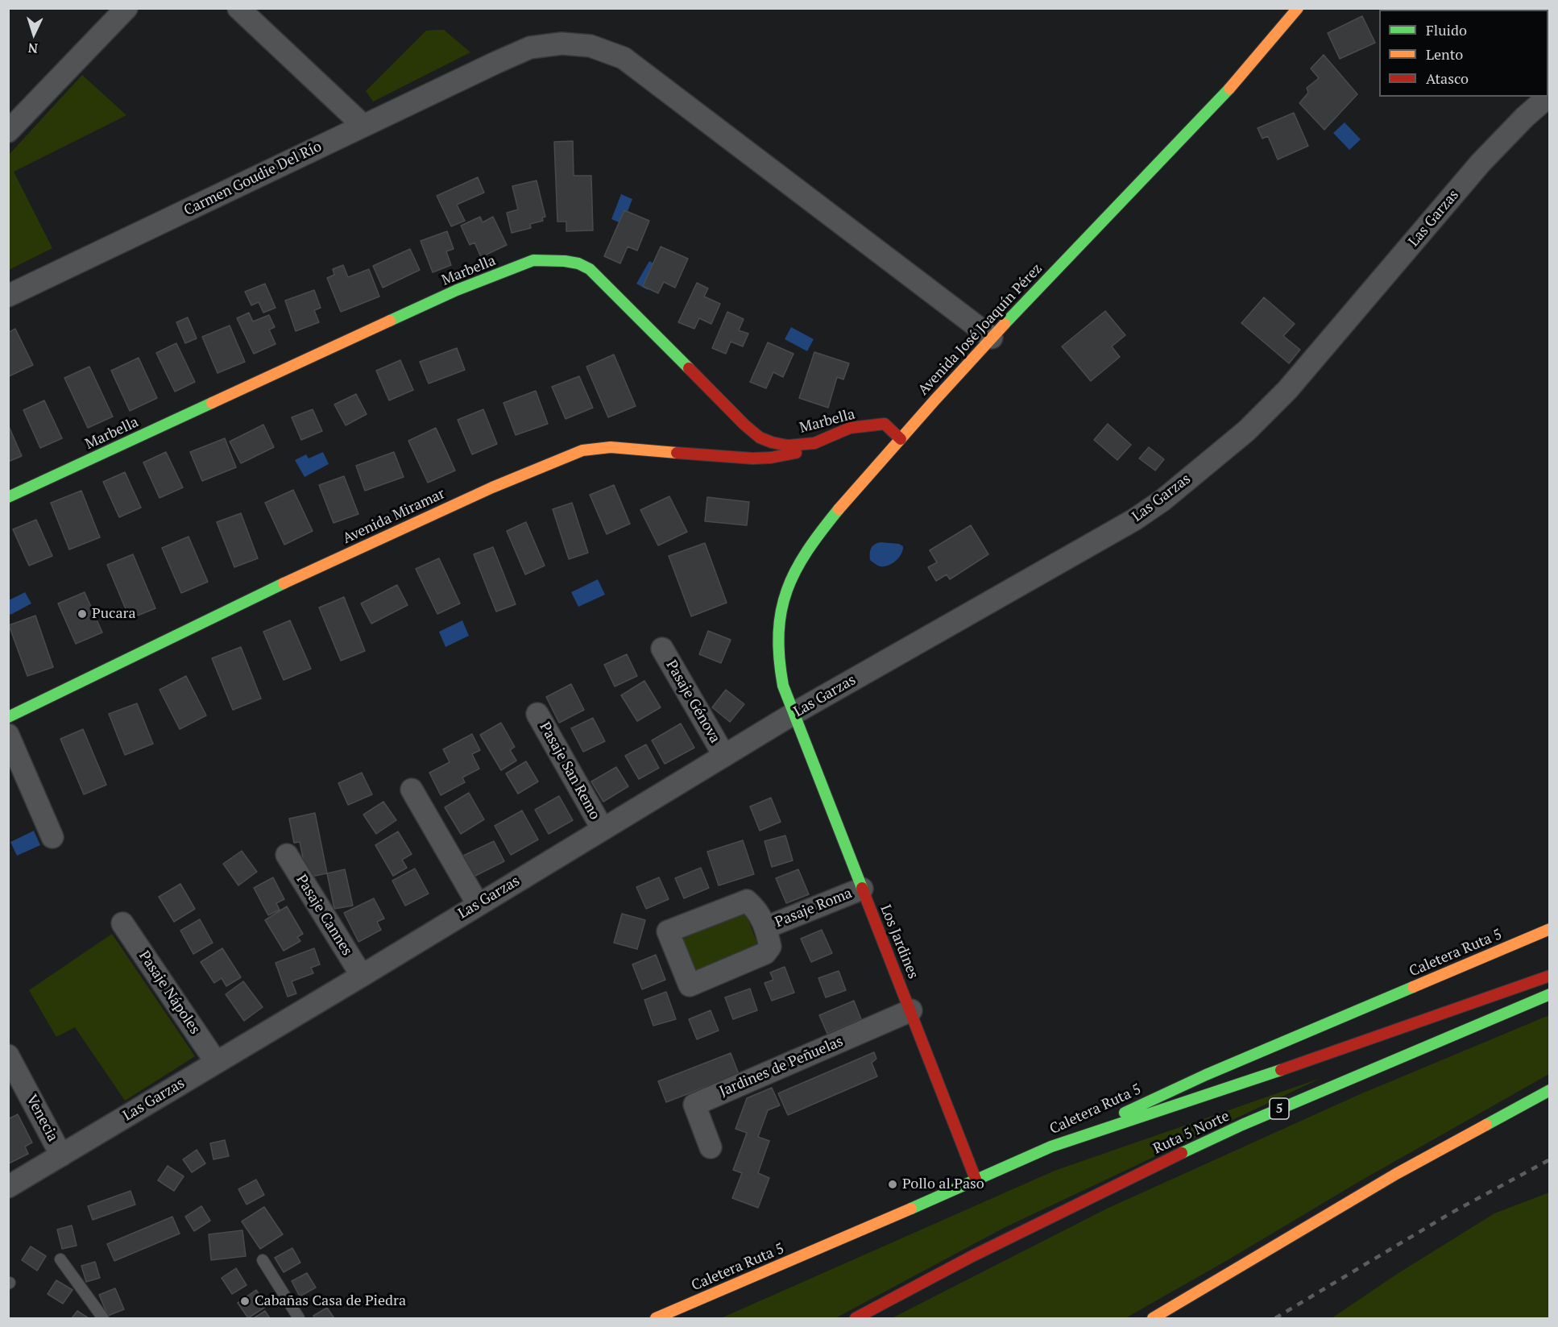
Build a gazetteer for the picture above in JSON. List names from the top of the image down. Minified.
{"streets":{"main road":["Marbella","Avenida José Joaquín Pérez","Avenida Miramar","Los Jardines","Caletera Ruta 5","5","Ruta 5 Norte"],"street":["Carmen Goudie Del Río","Las Garzas","Pasaje Génova","Pasaje San Remo","Pasaje Roma","Pasaje Cannes","Pasaje Nápoles","Jardines de Peñuelas","Venecia"]},"crossings":[["Carmen Goudie Del Río","Avenida José Joaquín Pérez"],["Las Garzas","Avenida José Joaquín Pérez"],["Las Garzas","Pasaje Génova"],["Las Garzas","Pasaje San Remo"],["Las Garzas","Pasaje Cannes"],["Las Garzas","Los Jardines"],["Las Garzas","Pasaje Nápoles"],["Las Garzas","Venecia"],["Marbella","Avenida José Joaquín Pérez"],["Marbella","Avenida Miramar"],["Avenida José Joaquín Pérez","Los Jardines"],["Pasaje Roma","Los Jardines"],["Los Jardines","Caletera Ruta 5"],["Los Jardines","Jardines de Peñuelas"]],"places":["Pucara","Pollo al Paso","Cabañas Casa de Piedra"],"legend":["Fluido","Lento","Atasco"],"north":"bottom"}
